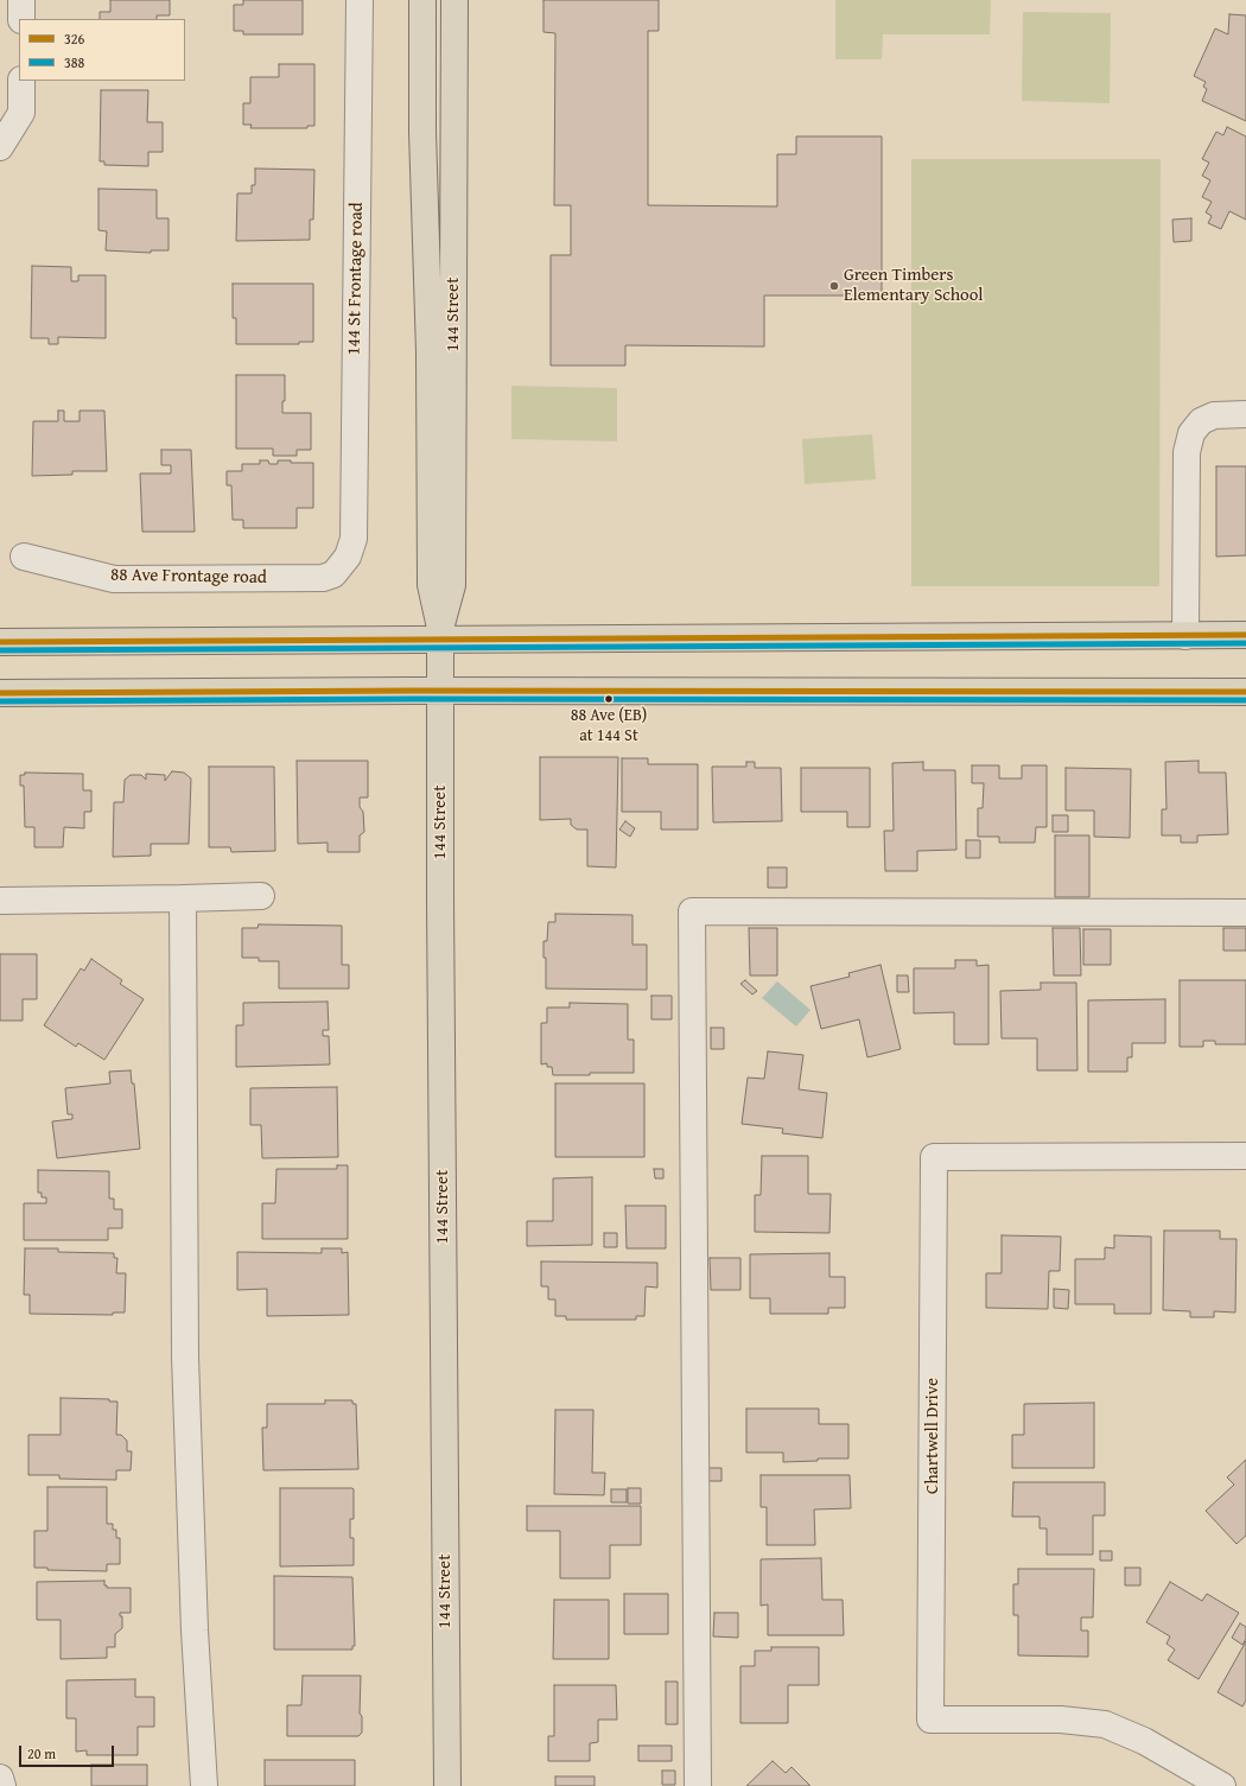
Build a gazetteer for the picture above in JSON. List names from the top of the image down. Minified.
{"streets":{"main road":["144 Street"],"street":["144 St Frontage road","88 Ave Frontage road","Chartwell Drive"]},"crossings":[["144 St Frontage road","88 Ave Frontage road"]],"places":["Green Timbers Elementary School","88 Ave (EB) at 144 St"],"lines":["transit line 326","transit line 388"],"legend":["326","388"],"scale_bar":"20 m"}
